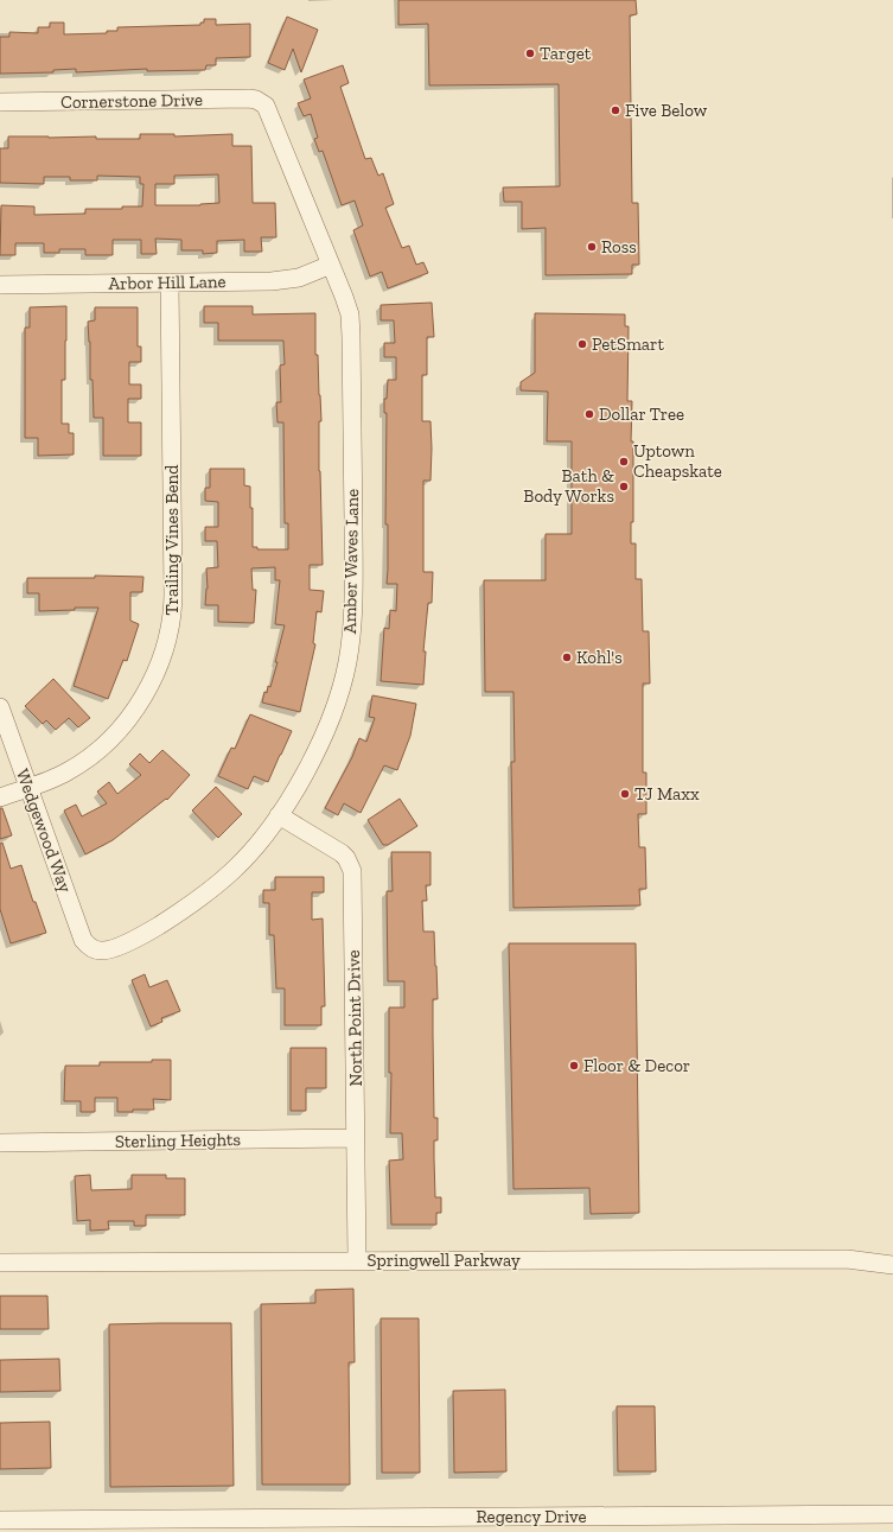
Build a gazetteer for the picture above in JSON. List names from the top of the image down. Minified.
{"streets":{"street":["Cornerstone Drive","Arbor Hill Lane","Trailing Vines Bend","Amber Waves Lane","Wedgewood Way","North Point Drive","Sterling Heights","Springwell Parkway","Regency Drive"]},"crossings":[["Cornerstone Drive","Amber Waves Lane"],["Arbor Hill Lane","Trailing Vines Bend"],["Arbor Hill Lane","Amber Waves Lane"],["Trailing Vines Bend","Wedgewood Way"],["Amber Waves Lane","Wedgewood Way"],["Amber Waves Lane","North Point Drive"],["North Point Drive","Sterling Heights"],["North Point Drive","Springwell Parkway"]],"places":["Target","Five Below","Ross","PetSmart","Dollar Tree","Uptown Cheapskate","Bath & Body Works","Kohl's","TJ Maxx","Floor & Decor"]}
